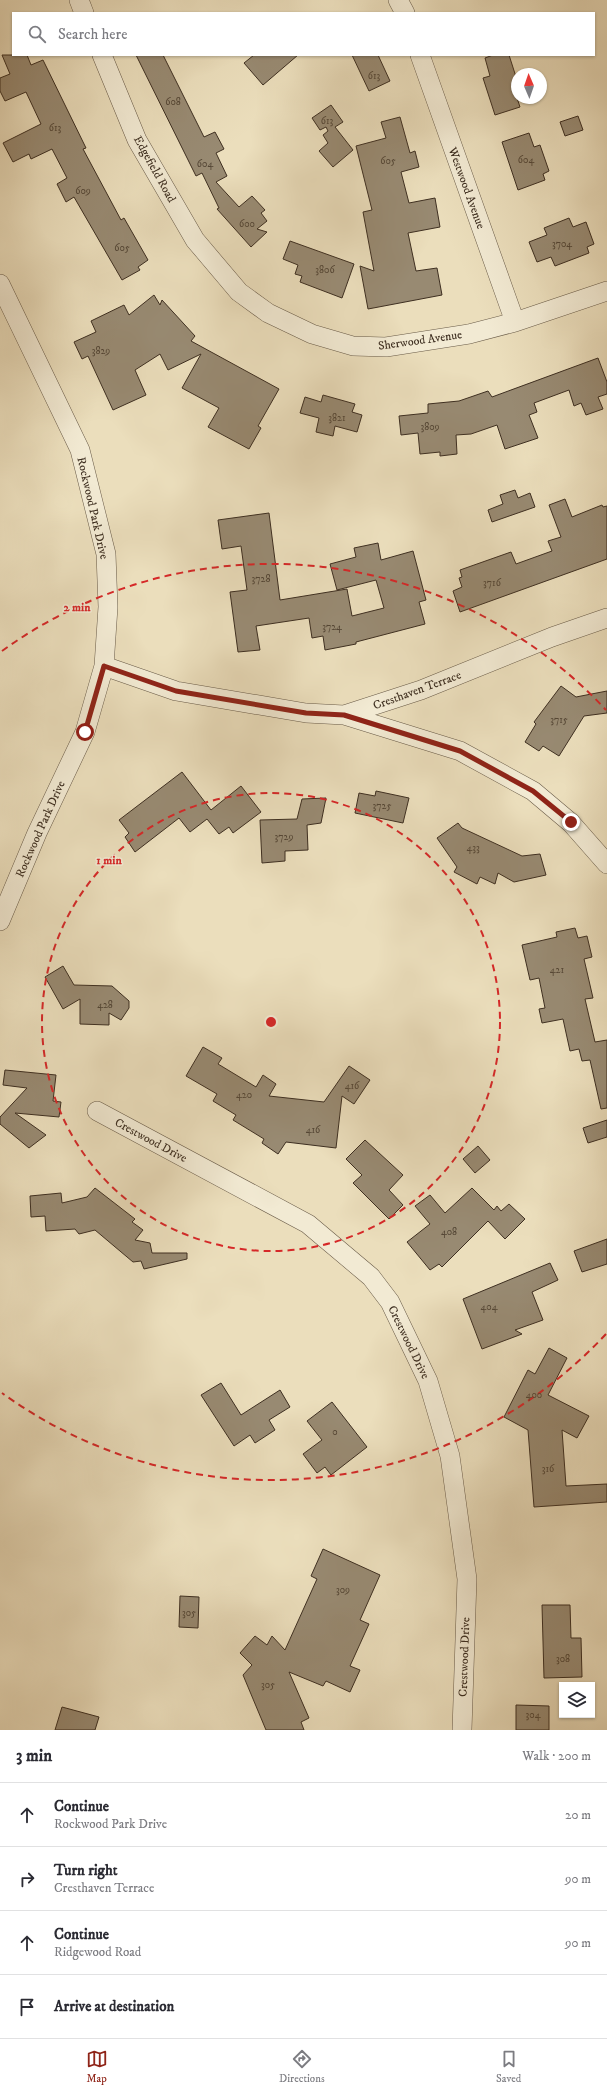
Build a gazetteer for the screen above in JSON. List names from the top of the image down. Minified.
{"streets":{"street":["Edgefield Road","Westwood Avenue","Sherwood Avenue","Rockwood Park Drive","Cresthaven Terrace","Crestwood Drive"]},"crossings":[["Edgefield Road","Sherwood Avenue"],["Westwood Avenue","Sherwood Avenue"],["Rockwood Park Drive","Cresthaven Terrace"]],"house_numbers":["613","608","613","613","604","605","604","609","600","3704","605","3806","3829","3821","3809","3728","3716","3724","3715","3725","3729","433","421","428","416","420","416","408","404","400","0","316","309","305","308","305","304"],"north":"top","page":{"search":"Search here","heading":["3 min","Walk · 200 m"],"list":[["Continue","Rockwood Park Drive","20 m"],["Turn right","Cresthaven Terrace","90 m"],["Continue","Ridgewood Road","90 m"],"Arrive at destination"],"nav":["Map","Directions","Saved"]},"rings":["2 min","1 min"]}
